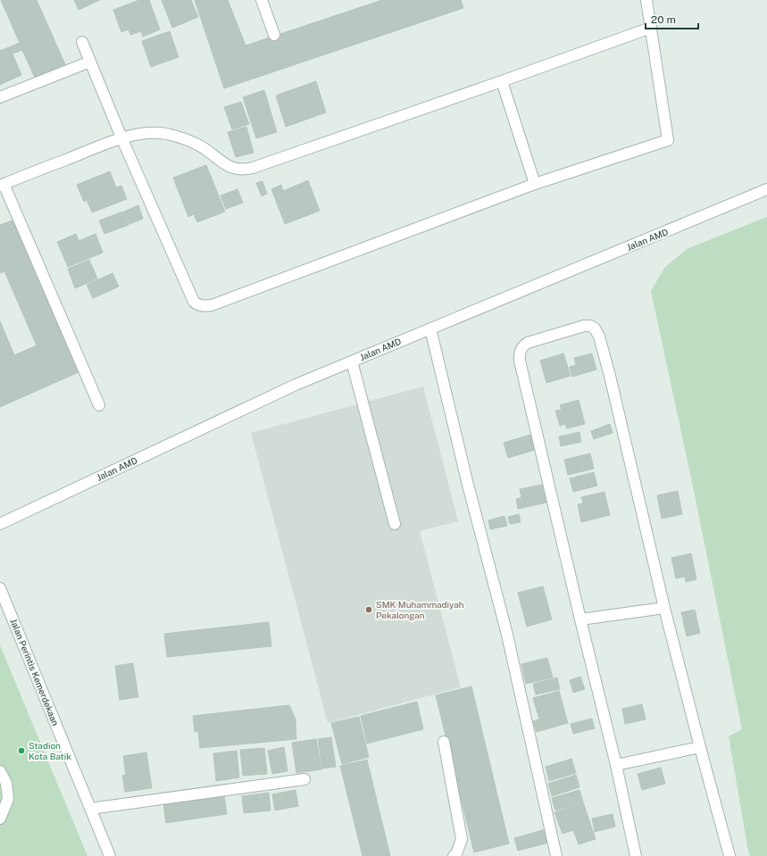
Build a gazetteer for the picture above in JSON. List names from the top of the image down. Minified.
{"streets":{"street":["Jalan AMD","Jalan Perintis Kemerdekaan"]},"places":["SMK Muhammadiyah Pekalongan","Stadion Kota Batik"],"scale_bar":"20 m"}
